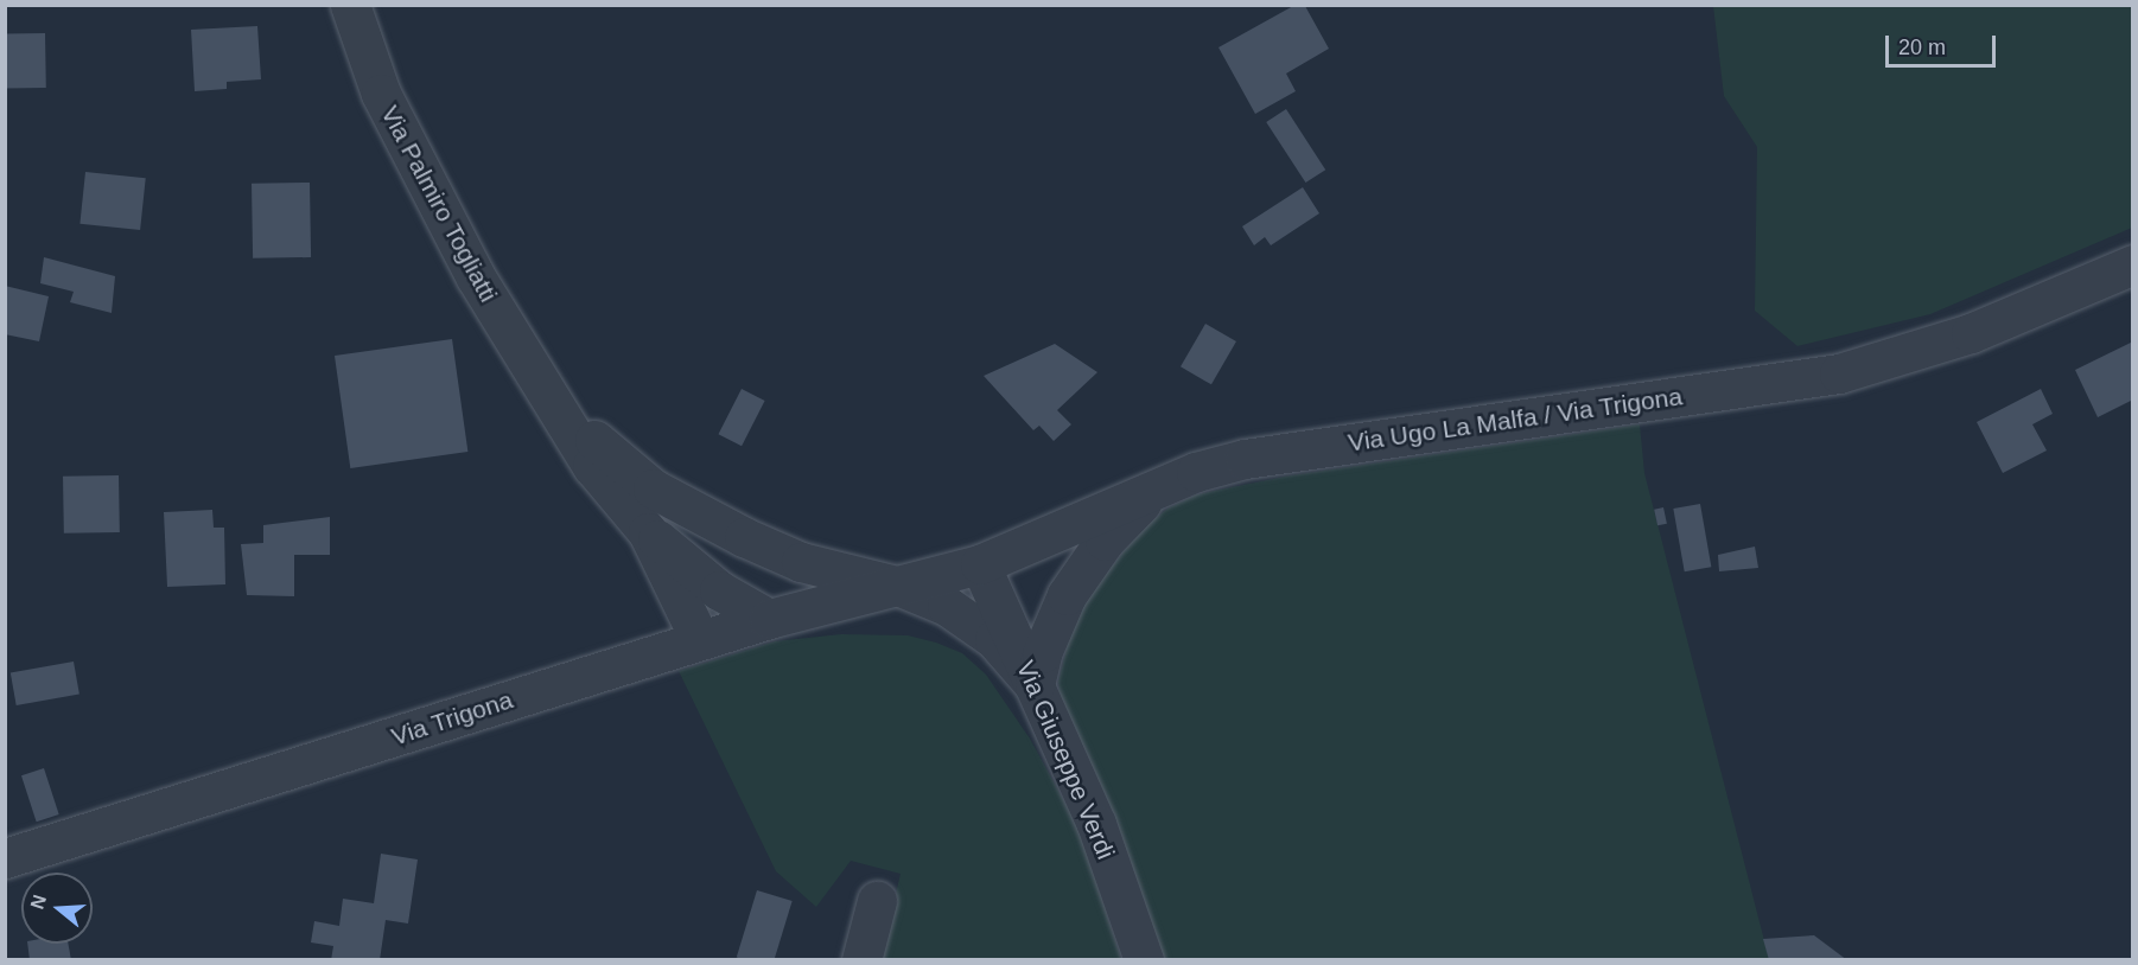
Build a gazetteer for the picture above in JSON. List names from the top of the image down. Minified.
{"streets":{"street":["Via Palmiro Togliatti","Via Ugo La Malfa / Via Trigona","Via Trigona","Via Giuseppe Verdi"]},"crossings":[["Via Ugo La Malfa / Via Trigona","Via Trigona"],["Via Ugo La Malfa / Via Trigona","Via Giuseppe Verdi"]],"scale_bar":"20 m","north":"left"}
